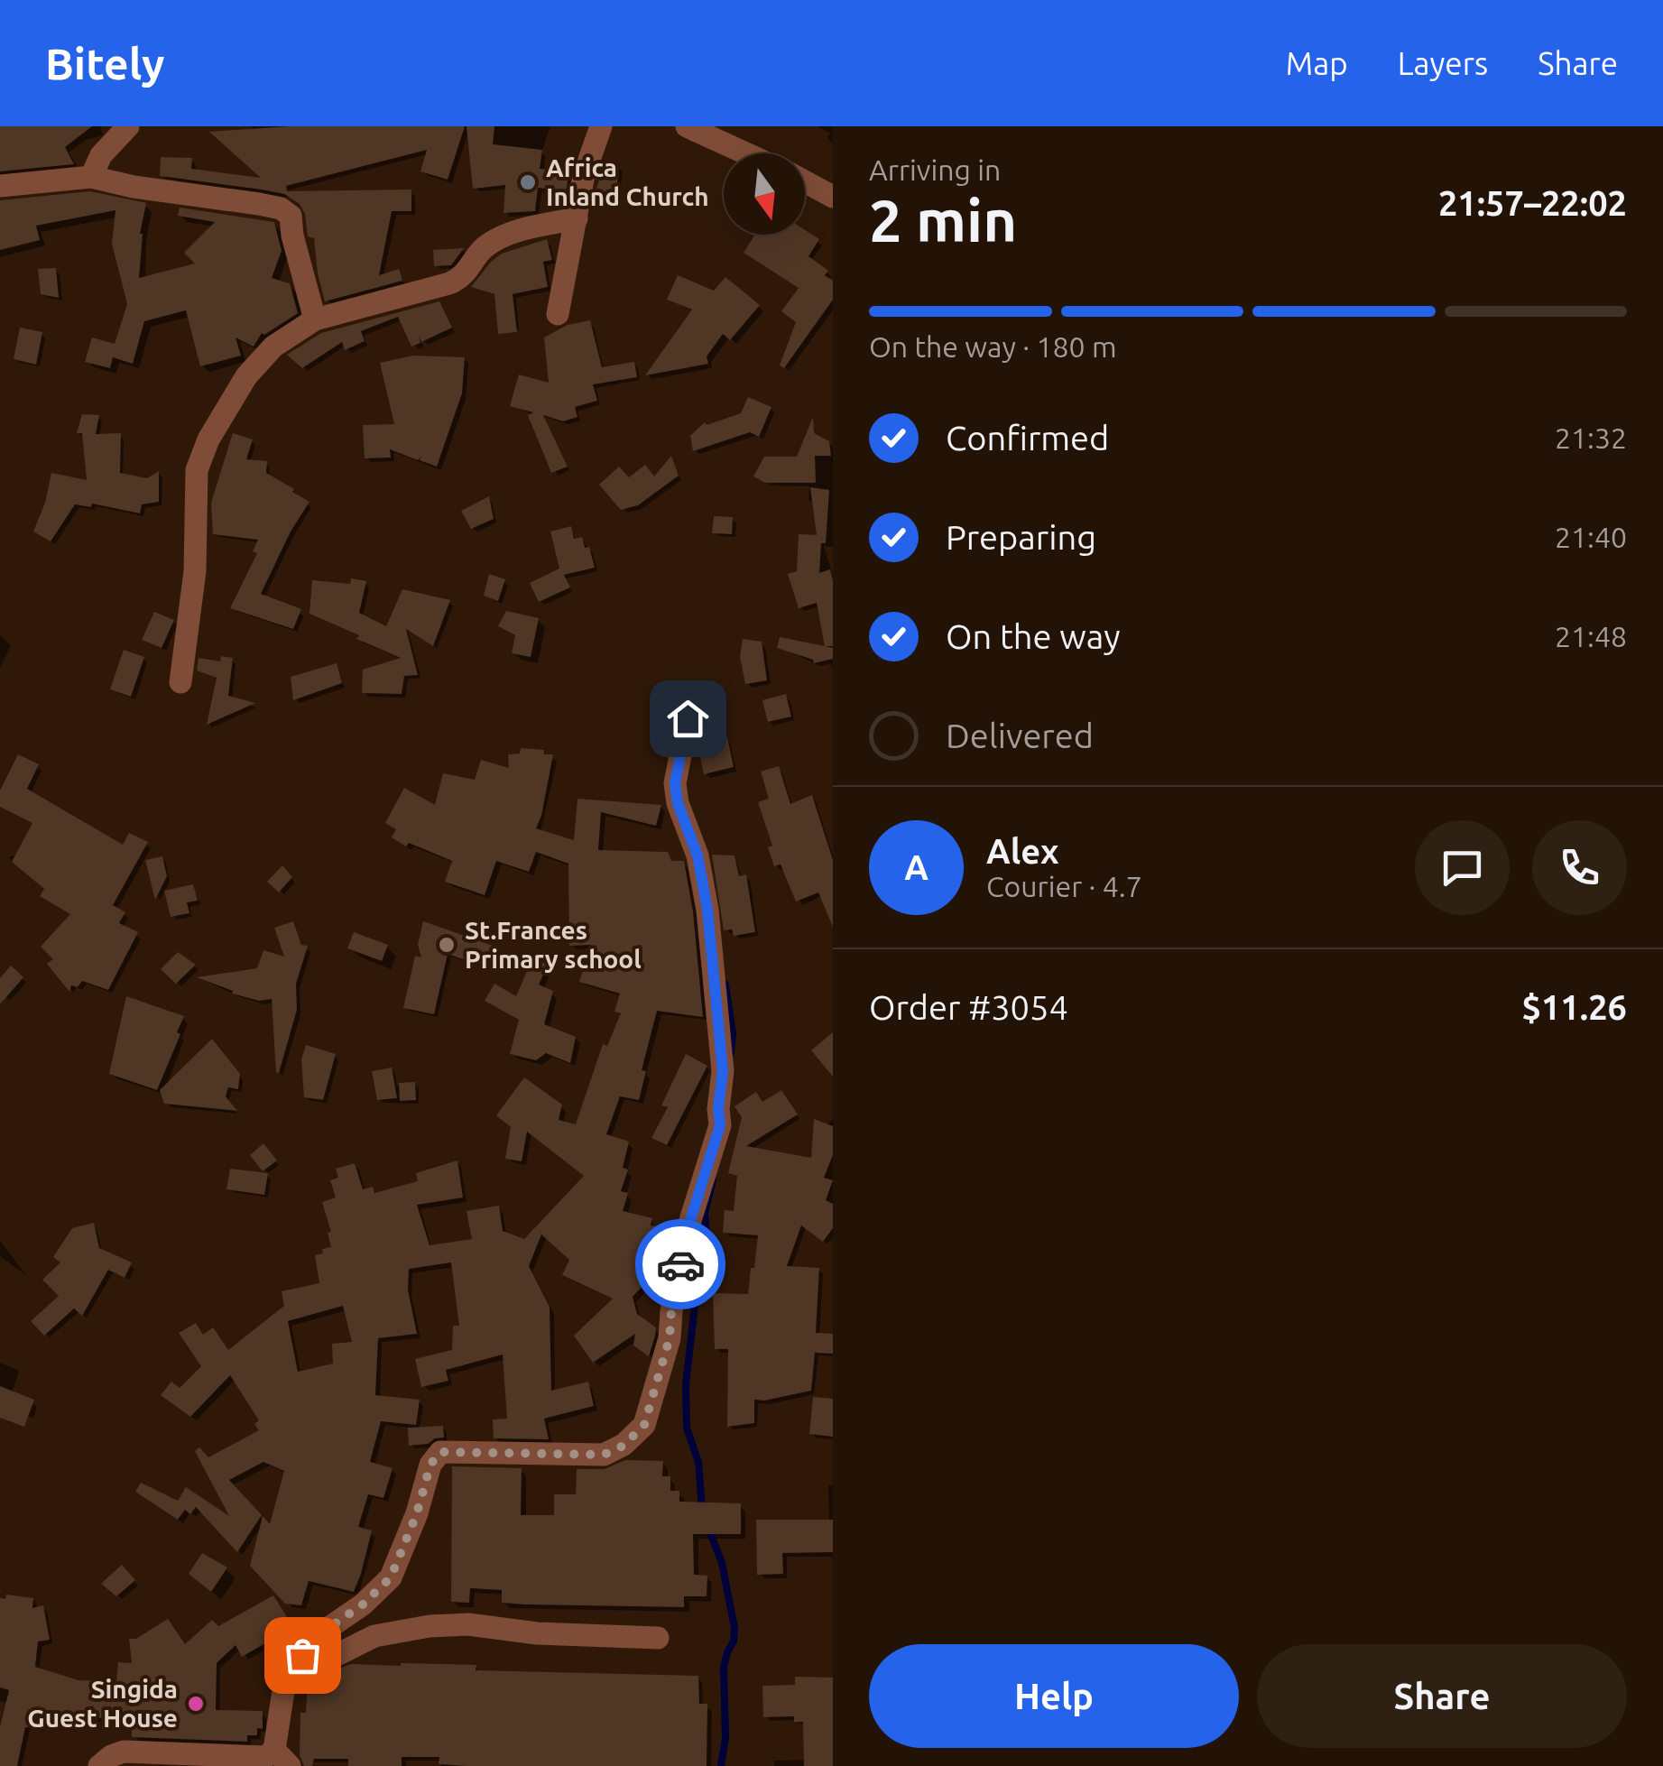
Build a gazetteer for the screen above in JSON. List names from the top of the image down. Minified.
{"places":["Africa Inland Church","St.Frances Primary school","Singida Guest House"],"north":"bottom","page":{"header":"Bitely","nav":["Map","Layers","Share"],"heading":["2 min","Arriving in","21:57–22:02"],"panel":["Alex","Courier · 4.7","Order #3054","$11.26"],"bar":"On the way · 180 m","list":[["Confirmed","21:32"],["Preparing","21:40"],["On the way","21:48"],"Delivered"],"round":"A","buttons":["Help","Share"]}}
